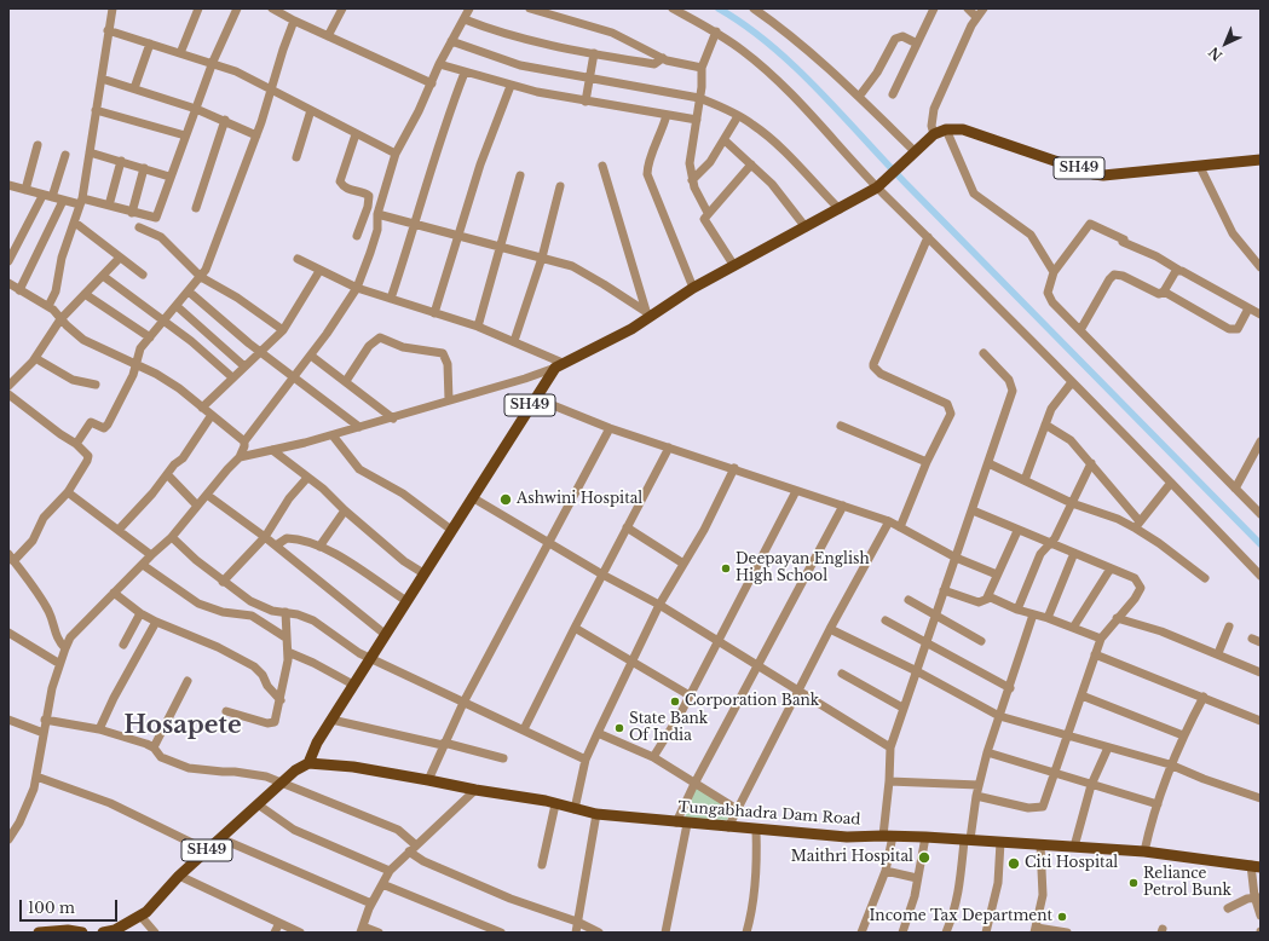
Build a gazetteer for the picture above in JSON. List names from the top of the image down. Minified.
{"streets":{"main road":["SH49","Tungabhadra Dam Road"]},"crossings":[["SH49","Tungabhadra Dam Road"]],"districts":["Hosapete"],"places":["Ashwini Hospital","Deepayan English High School","Corporation Bank","State Bank Of India","Maithri Hospital","Citi Hospital","Reliance Petrol Bunk","Income Tax Department"],"scale_bar":"100 m","north":"bottom left"}
